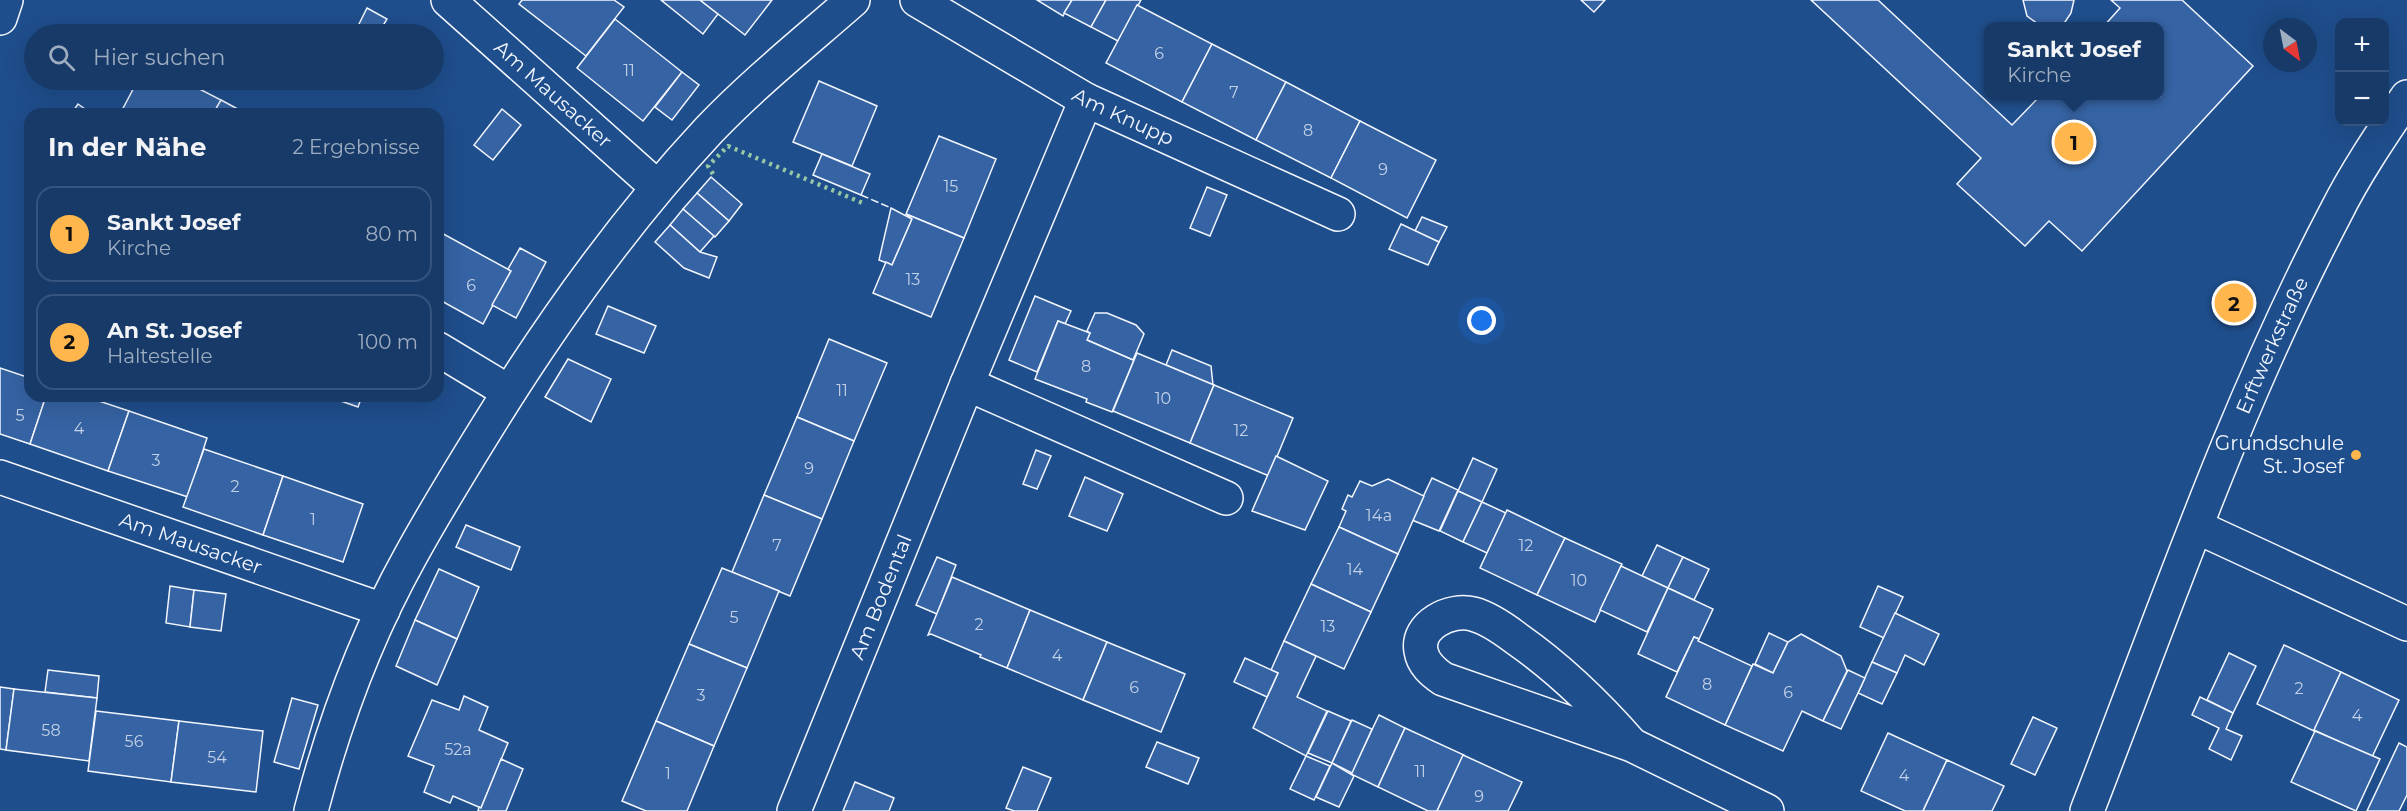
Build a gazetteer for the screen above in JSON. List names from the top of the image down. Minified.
{"streets":{"street":["Am Mausacker","Am Knupp","Erftwerkstraße","Am Bodental"]},"crossings":[["Am Knupp","Am Bodental"]],"places":["Grundschule St. Josef"],"house_numbers":["6","11","7","8","9","15","13","6","8","11","10","5","4","12","3","9","2","14a","1","7","12","14","10","5","2","13","4","8","6","2","6","3","4","58","56","52a","54","11","1","4","9"],"north":"bottom right","page":{"map_buttons":["+","−"],"popup":["Sankt Josef","Kirche"],"search":"Hier suchen","heading":["In der Nähe","2 Ergebnisse"],"pins":["1","2"],"list":[{"mark":"1","name":"Sankt Josef","note":"Kirche","value":"80 m"},{"mark":"2","name":"An St. Josef","note":"Haltestelle","value":"100 m"}]}}
